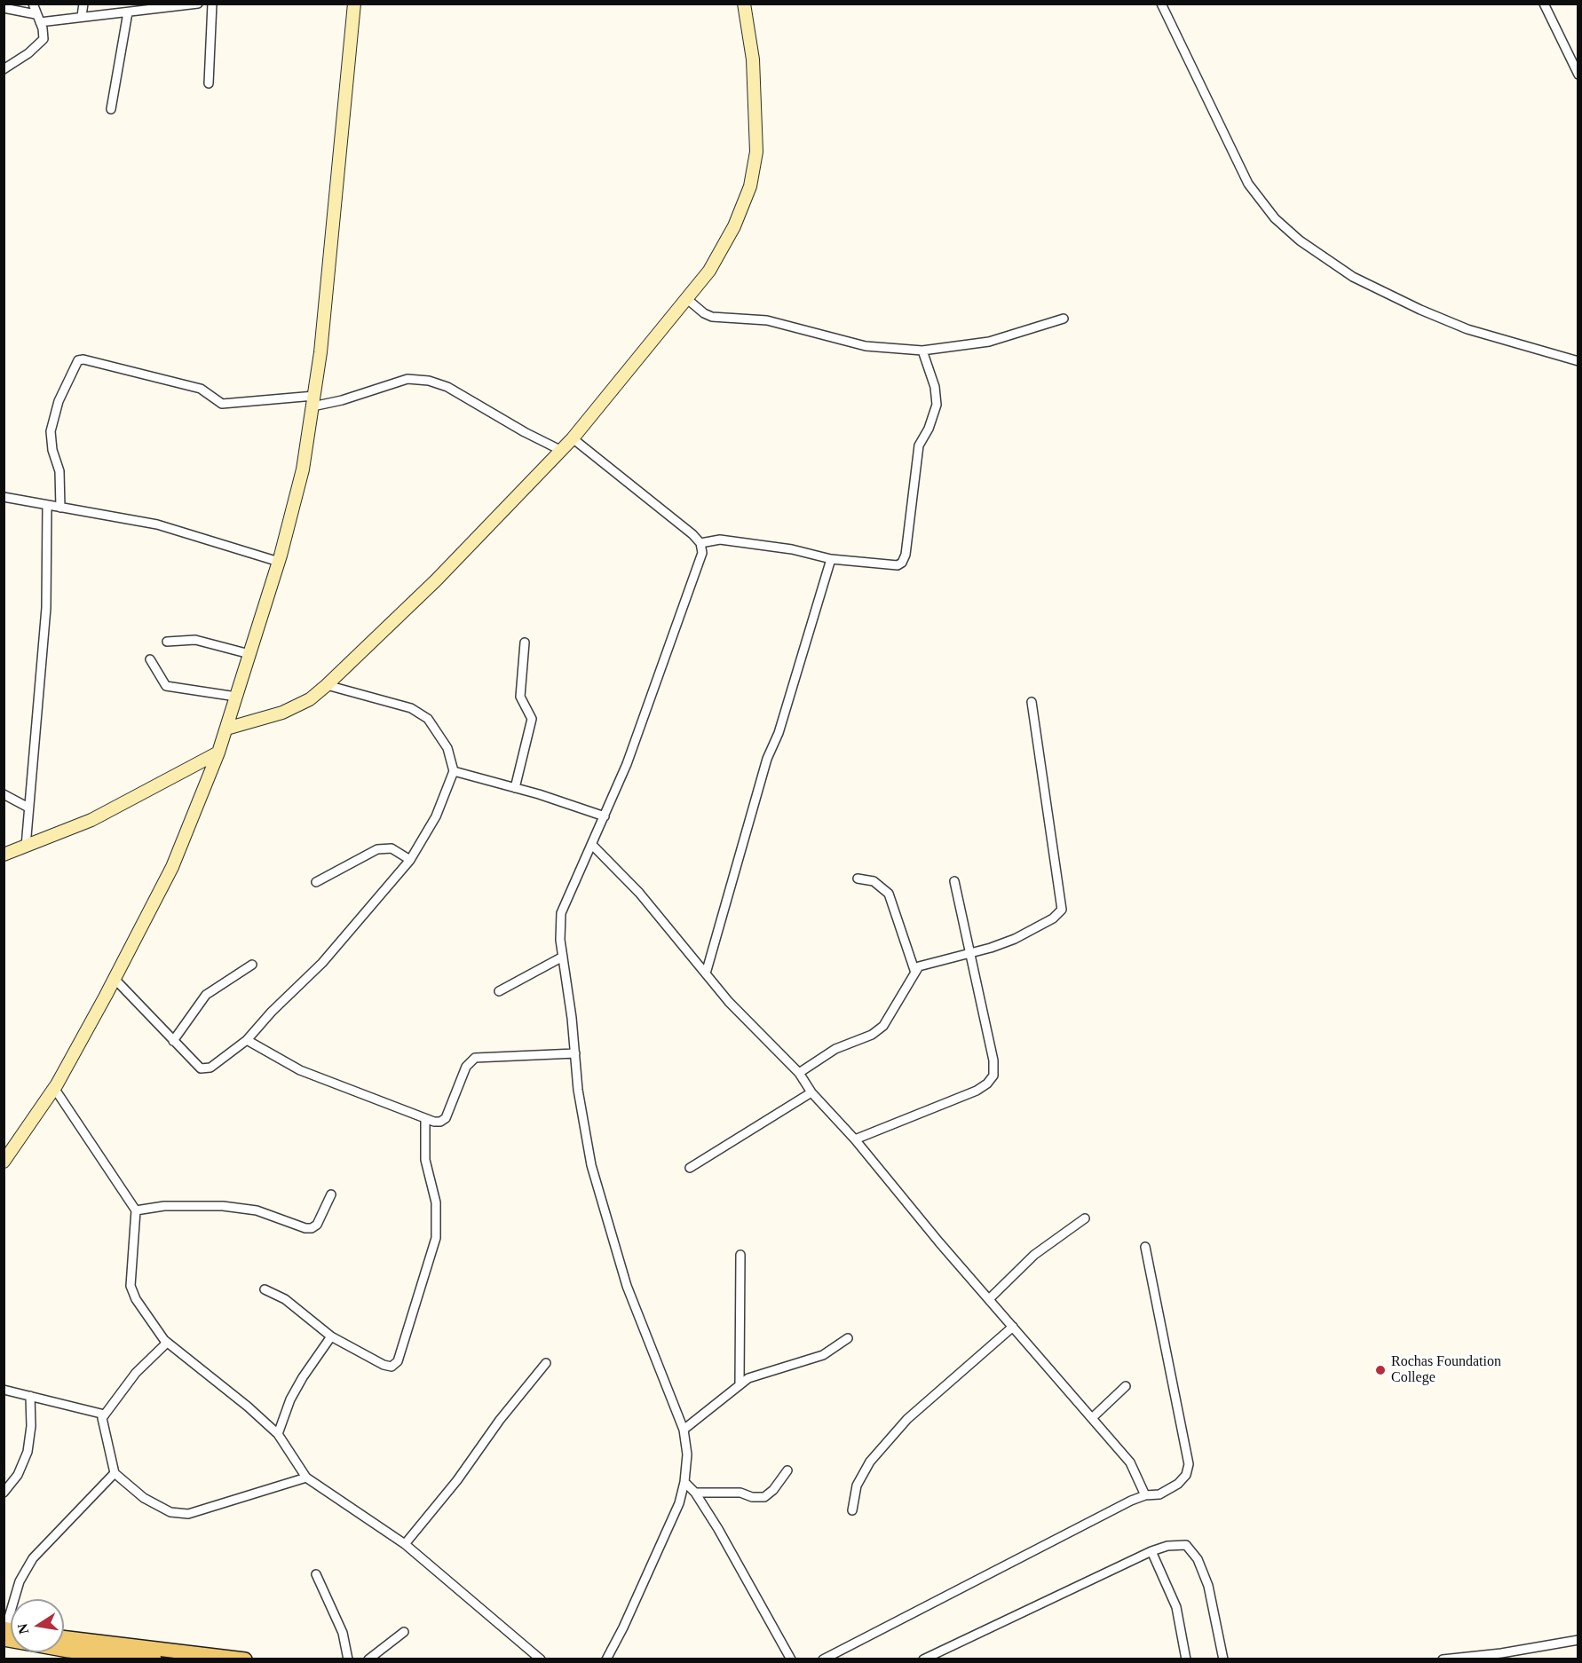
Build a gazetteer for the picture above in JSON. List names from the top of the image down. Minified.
{"places":["Rochas Foundation College"],"north":"left"}
